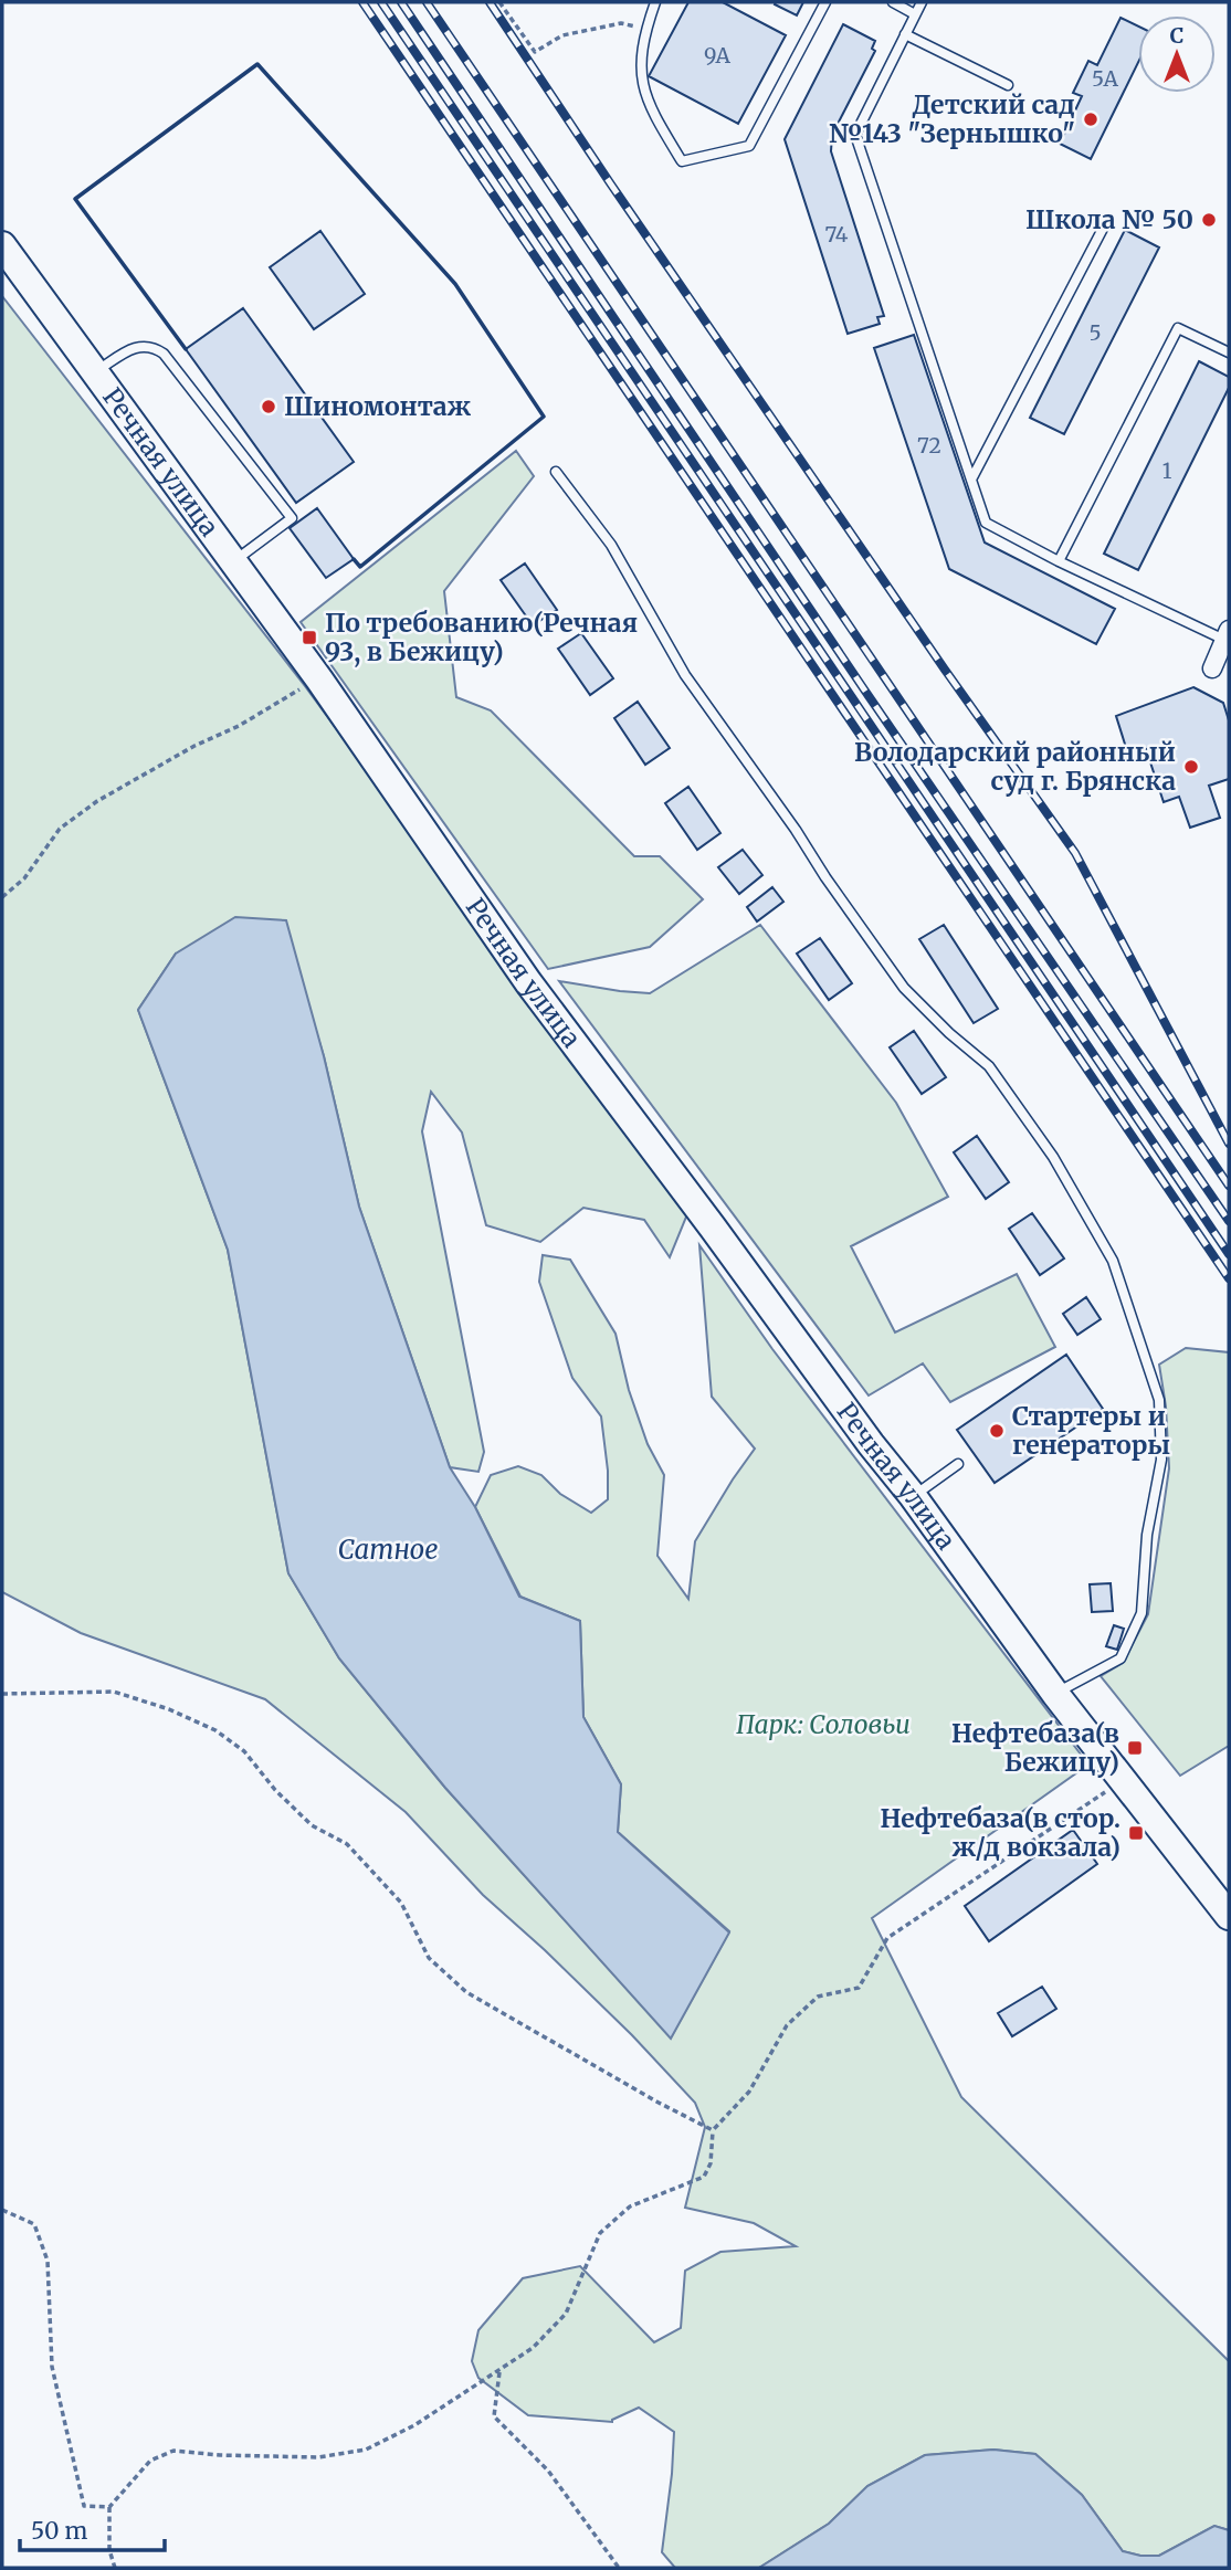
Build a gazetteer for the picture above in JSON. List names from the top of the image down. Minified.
{"streets":{"main road":["Речная улица"]},"water":["Сатное"],"parks":["Парк: Соловьи"],"places":{"other":["Детский сад №143 \"Зернышко\"","Школа № 50","Шиномонтаж","Володарский районный суд г. Брянска","Стартеры и генераторы"],"transit":["По требованию(Речная 93, в Бежицу)","Нефтебаза(в Бежицу)","Нефтебаза(в стор. ж/д вокзала)"]},"house_numbers":["9А","5А","74","5","72","1"],"scale_bar":"50 m","north":"top"}
